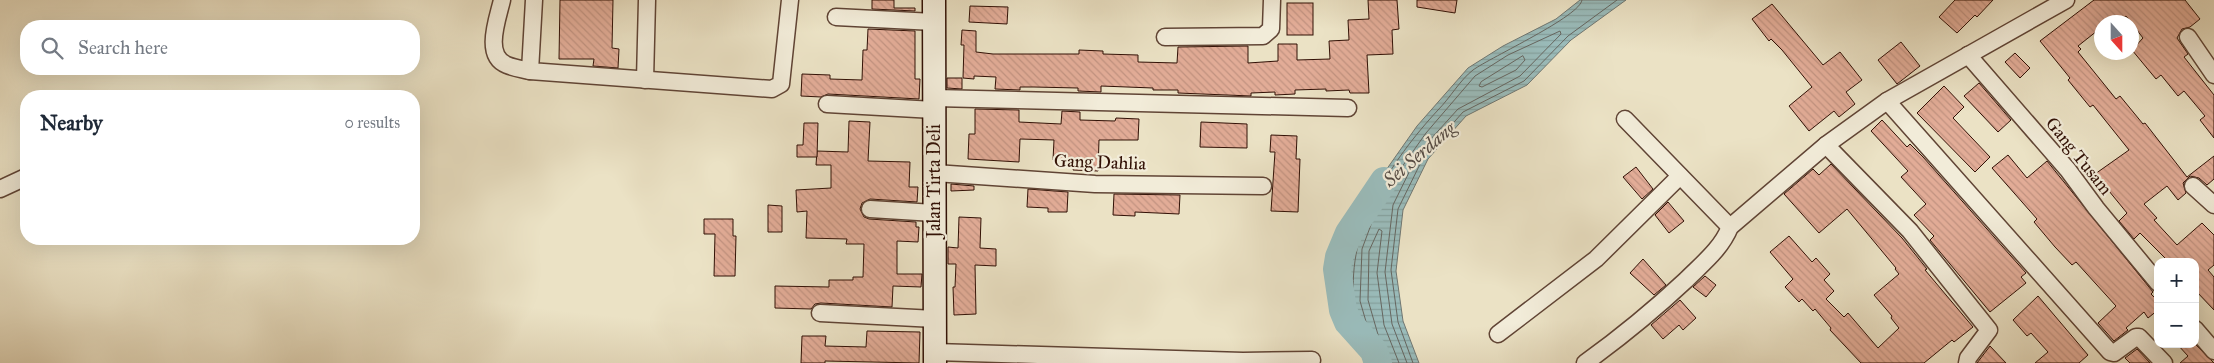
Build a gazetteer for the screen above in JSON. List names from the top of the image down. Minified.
{"streets":{"street":["Gang Tusam","Gang Dahlia","Jalan Tirta Deli"]},"crossings":[["Gang Dahlia","Jalan Tirta Deli"]],"water":["Sei Serdang"],"north":"bottom","page":{"search":"Search here","heading":["Nearby","0 results"],"map_buttons":["+","−"]}}
